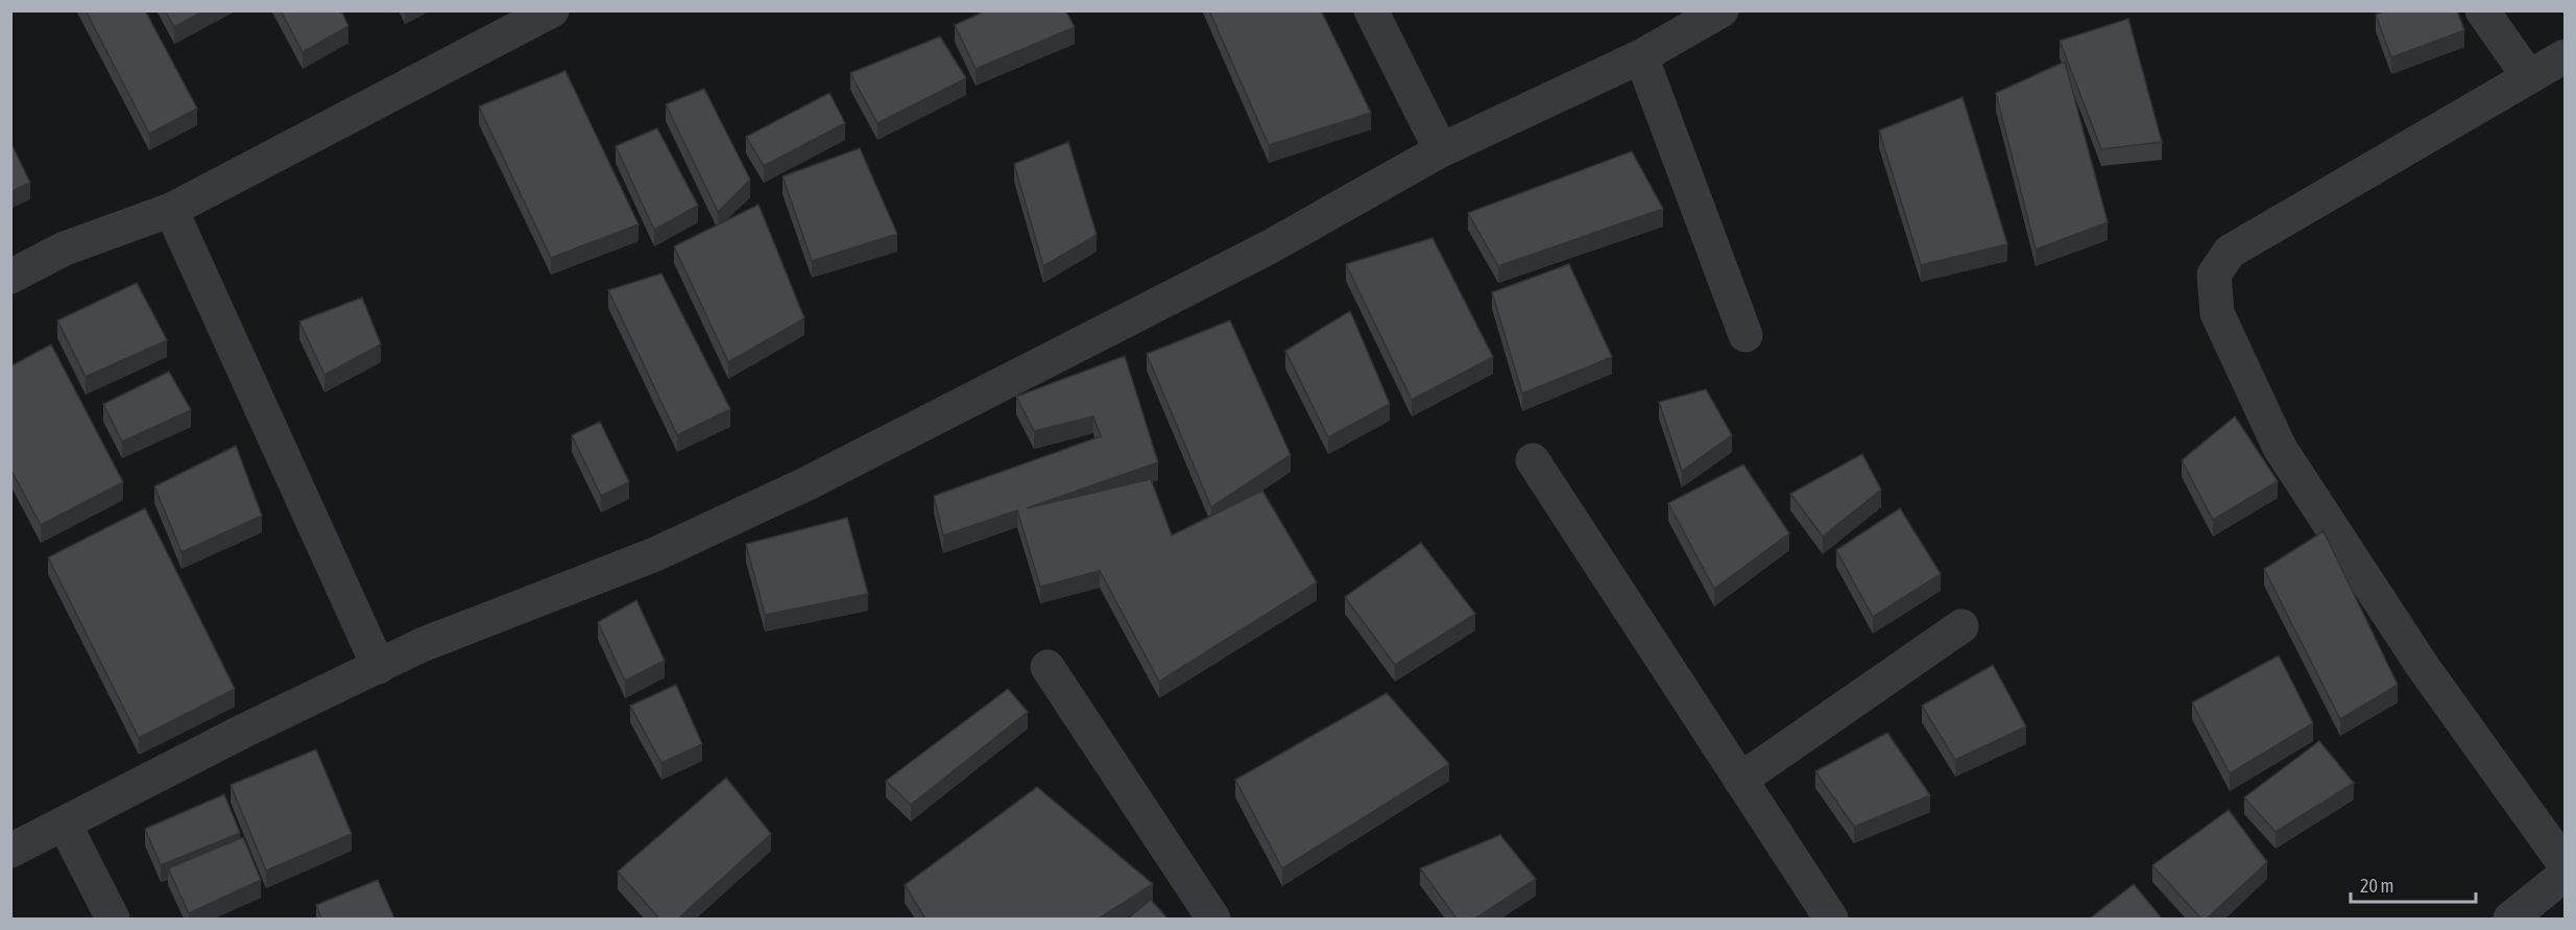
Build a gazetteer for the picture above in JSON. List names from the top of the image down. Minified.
{"scale_bar":"20 m"}
